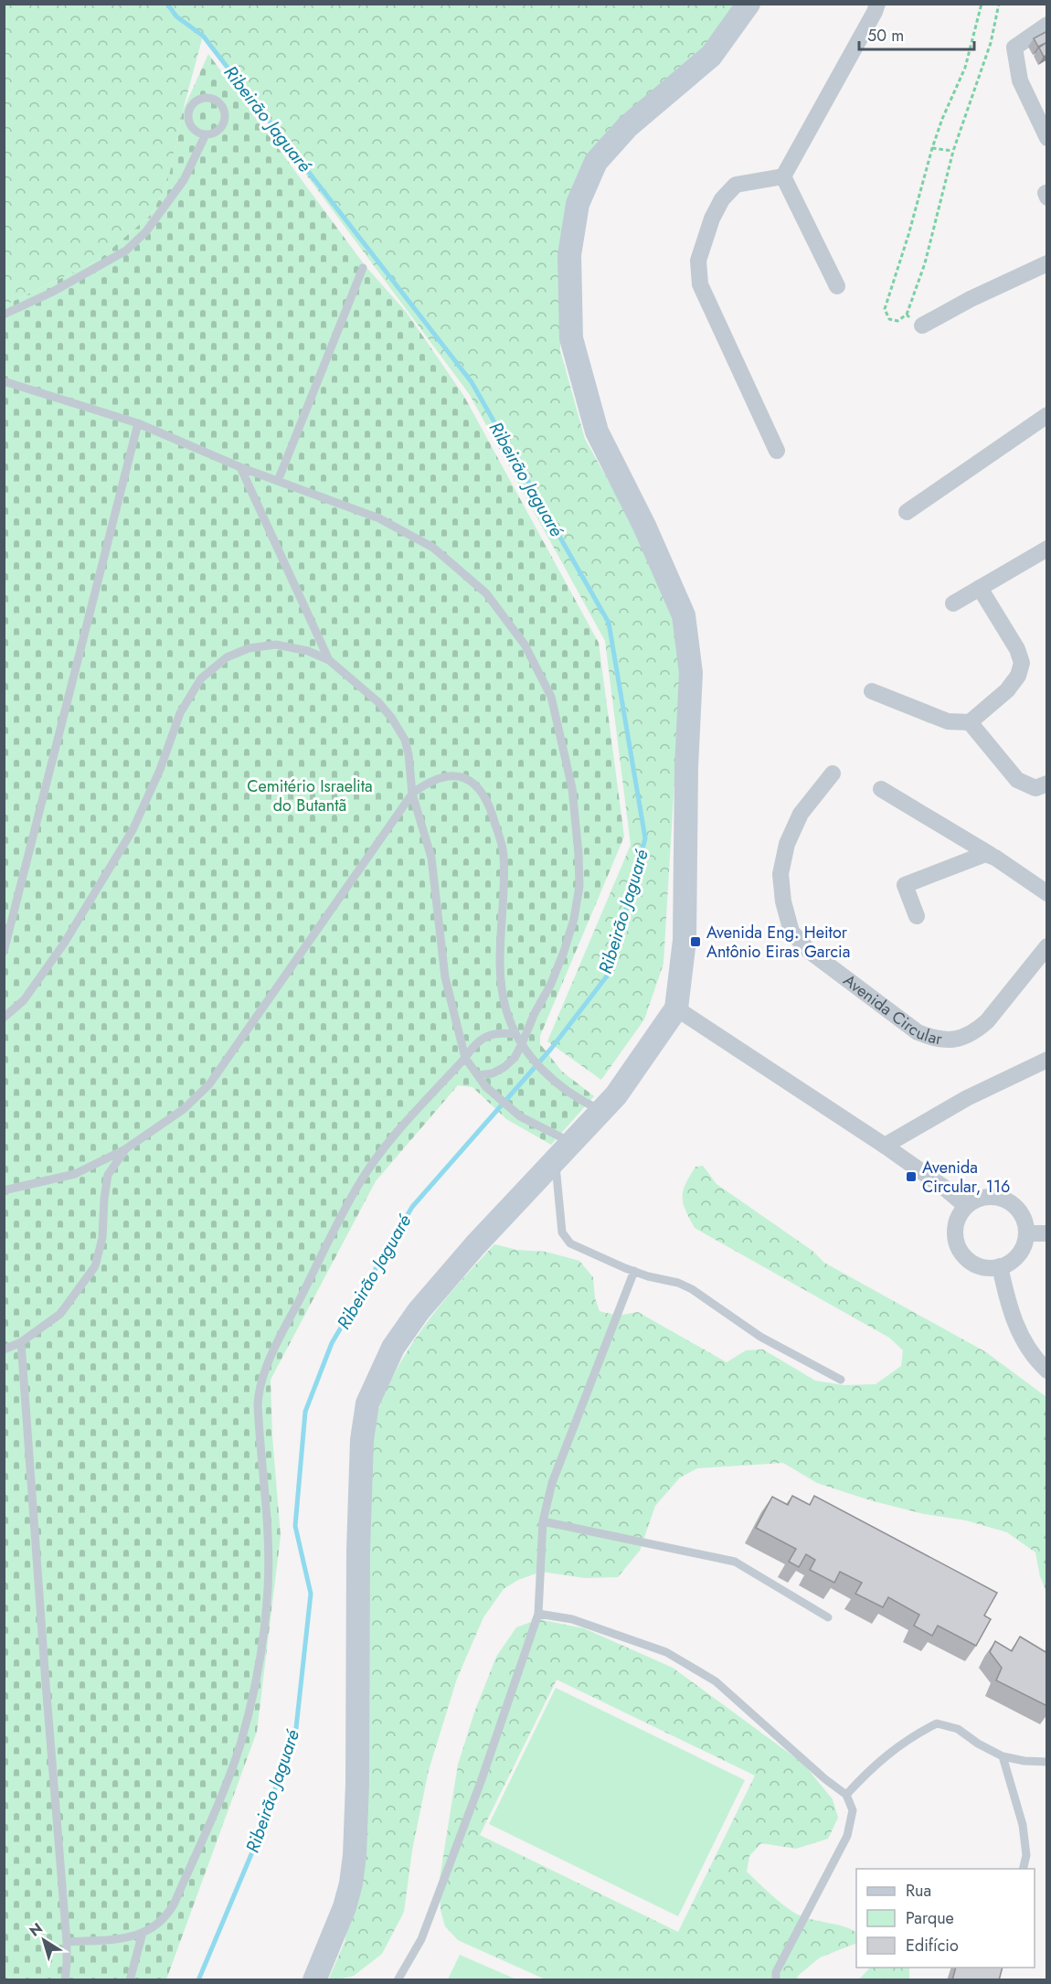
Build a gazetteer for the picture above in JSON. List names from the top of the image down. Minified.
{"streets":{"street":["Avenida Circular"]},"water":["Ribeirão Jaguaré"],"parks":["Cemitério Israelita do Butantã"],"places":{"transit":["Avenida Eng. Heitor Antônio Eiras Garcia","Avenida Circular, 116"]},"legend":["Rua","Parque","Edifício"],"scale_bar":"50 m","north":"top left"}
